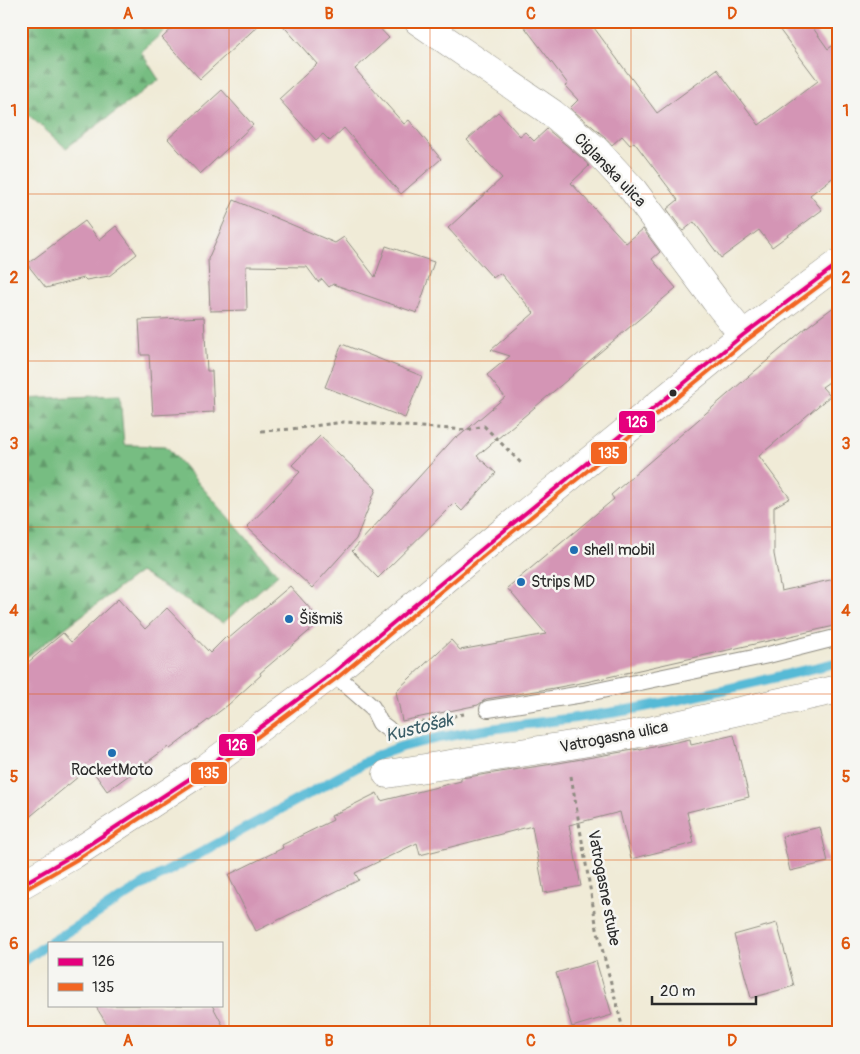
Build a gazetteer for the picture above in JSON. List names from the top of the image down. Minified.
{"streets":{"street":["Ciglanska ulica","Vatrogasna ulica"],"path":["Vatrogasne stube"]},"crossings":[["Vatrogasna ulica","Vatrogasne stube"]],"water":["Kustošak"],"places":["shell mobil","Strips MD","Šišmiš","RocketMoto"],"lines":["transit line 126","transit line 135"],"legend":["126","135"],"scale_bar":"20 m","grid":{"columns":["A","B","C","D"],"rows":["1","2","3","4","5","6"]}}
